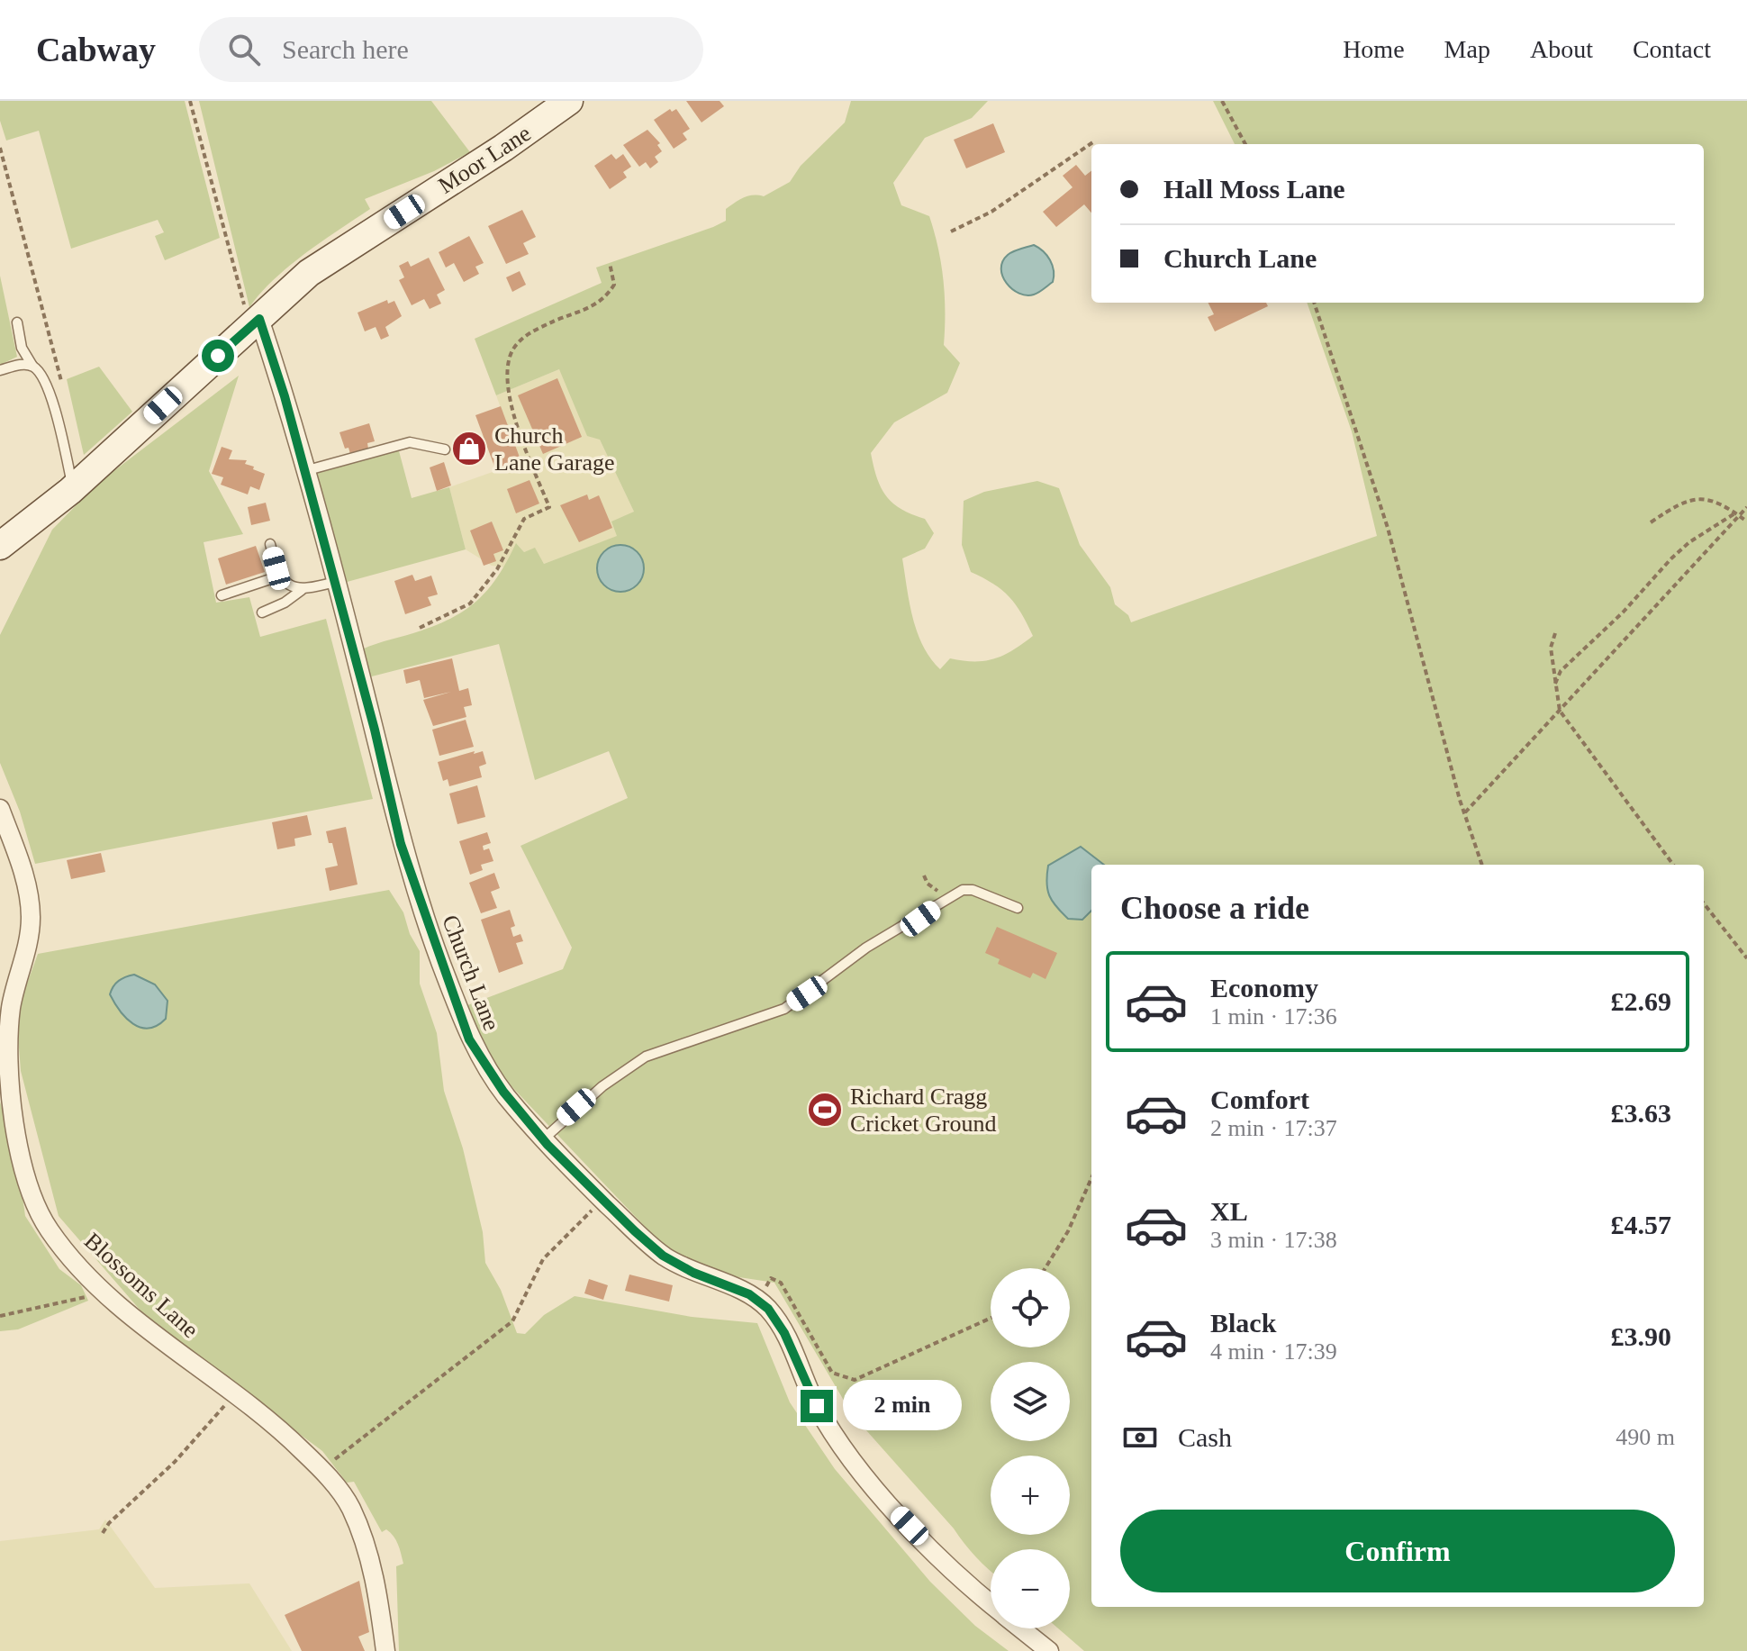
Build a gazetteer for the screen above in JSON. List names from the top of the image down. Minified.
{"streets":{"street":["Moor Lane","Church Lane","Blossoms Lane"]},"crossings":[["Moor Lane","Church Lane"]],"places":{"shop":["Church Lane Garage"],"sports":["Richard Cragg Cricket Ground"]},"page":{"header":"Cabway","search":"Search here","nav":["Home","Map","About","Contact"],"banner":["Hall Moss Lane","Church Lane"],"heading":"Choose a ride","list":[{"name":"Economy","note":"1 min · 17:36","value":"£2.69"},{"name":"Comfort","note":"2 min · 17:37","value":"£3.63"},{"name":"XL","note":"3 min · 17:38","value":"£4.57"},{"name":"Black","note":"4 min · 17:39","value":"£3.90"}],"map_buttons":["+","−"],"bubble":"2 min","pay":["Cash","490 m"],"buttons":"Confirm"}}
